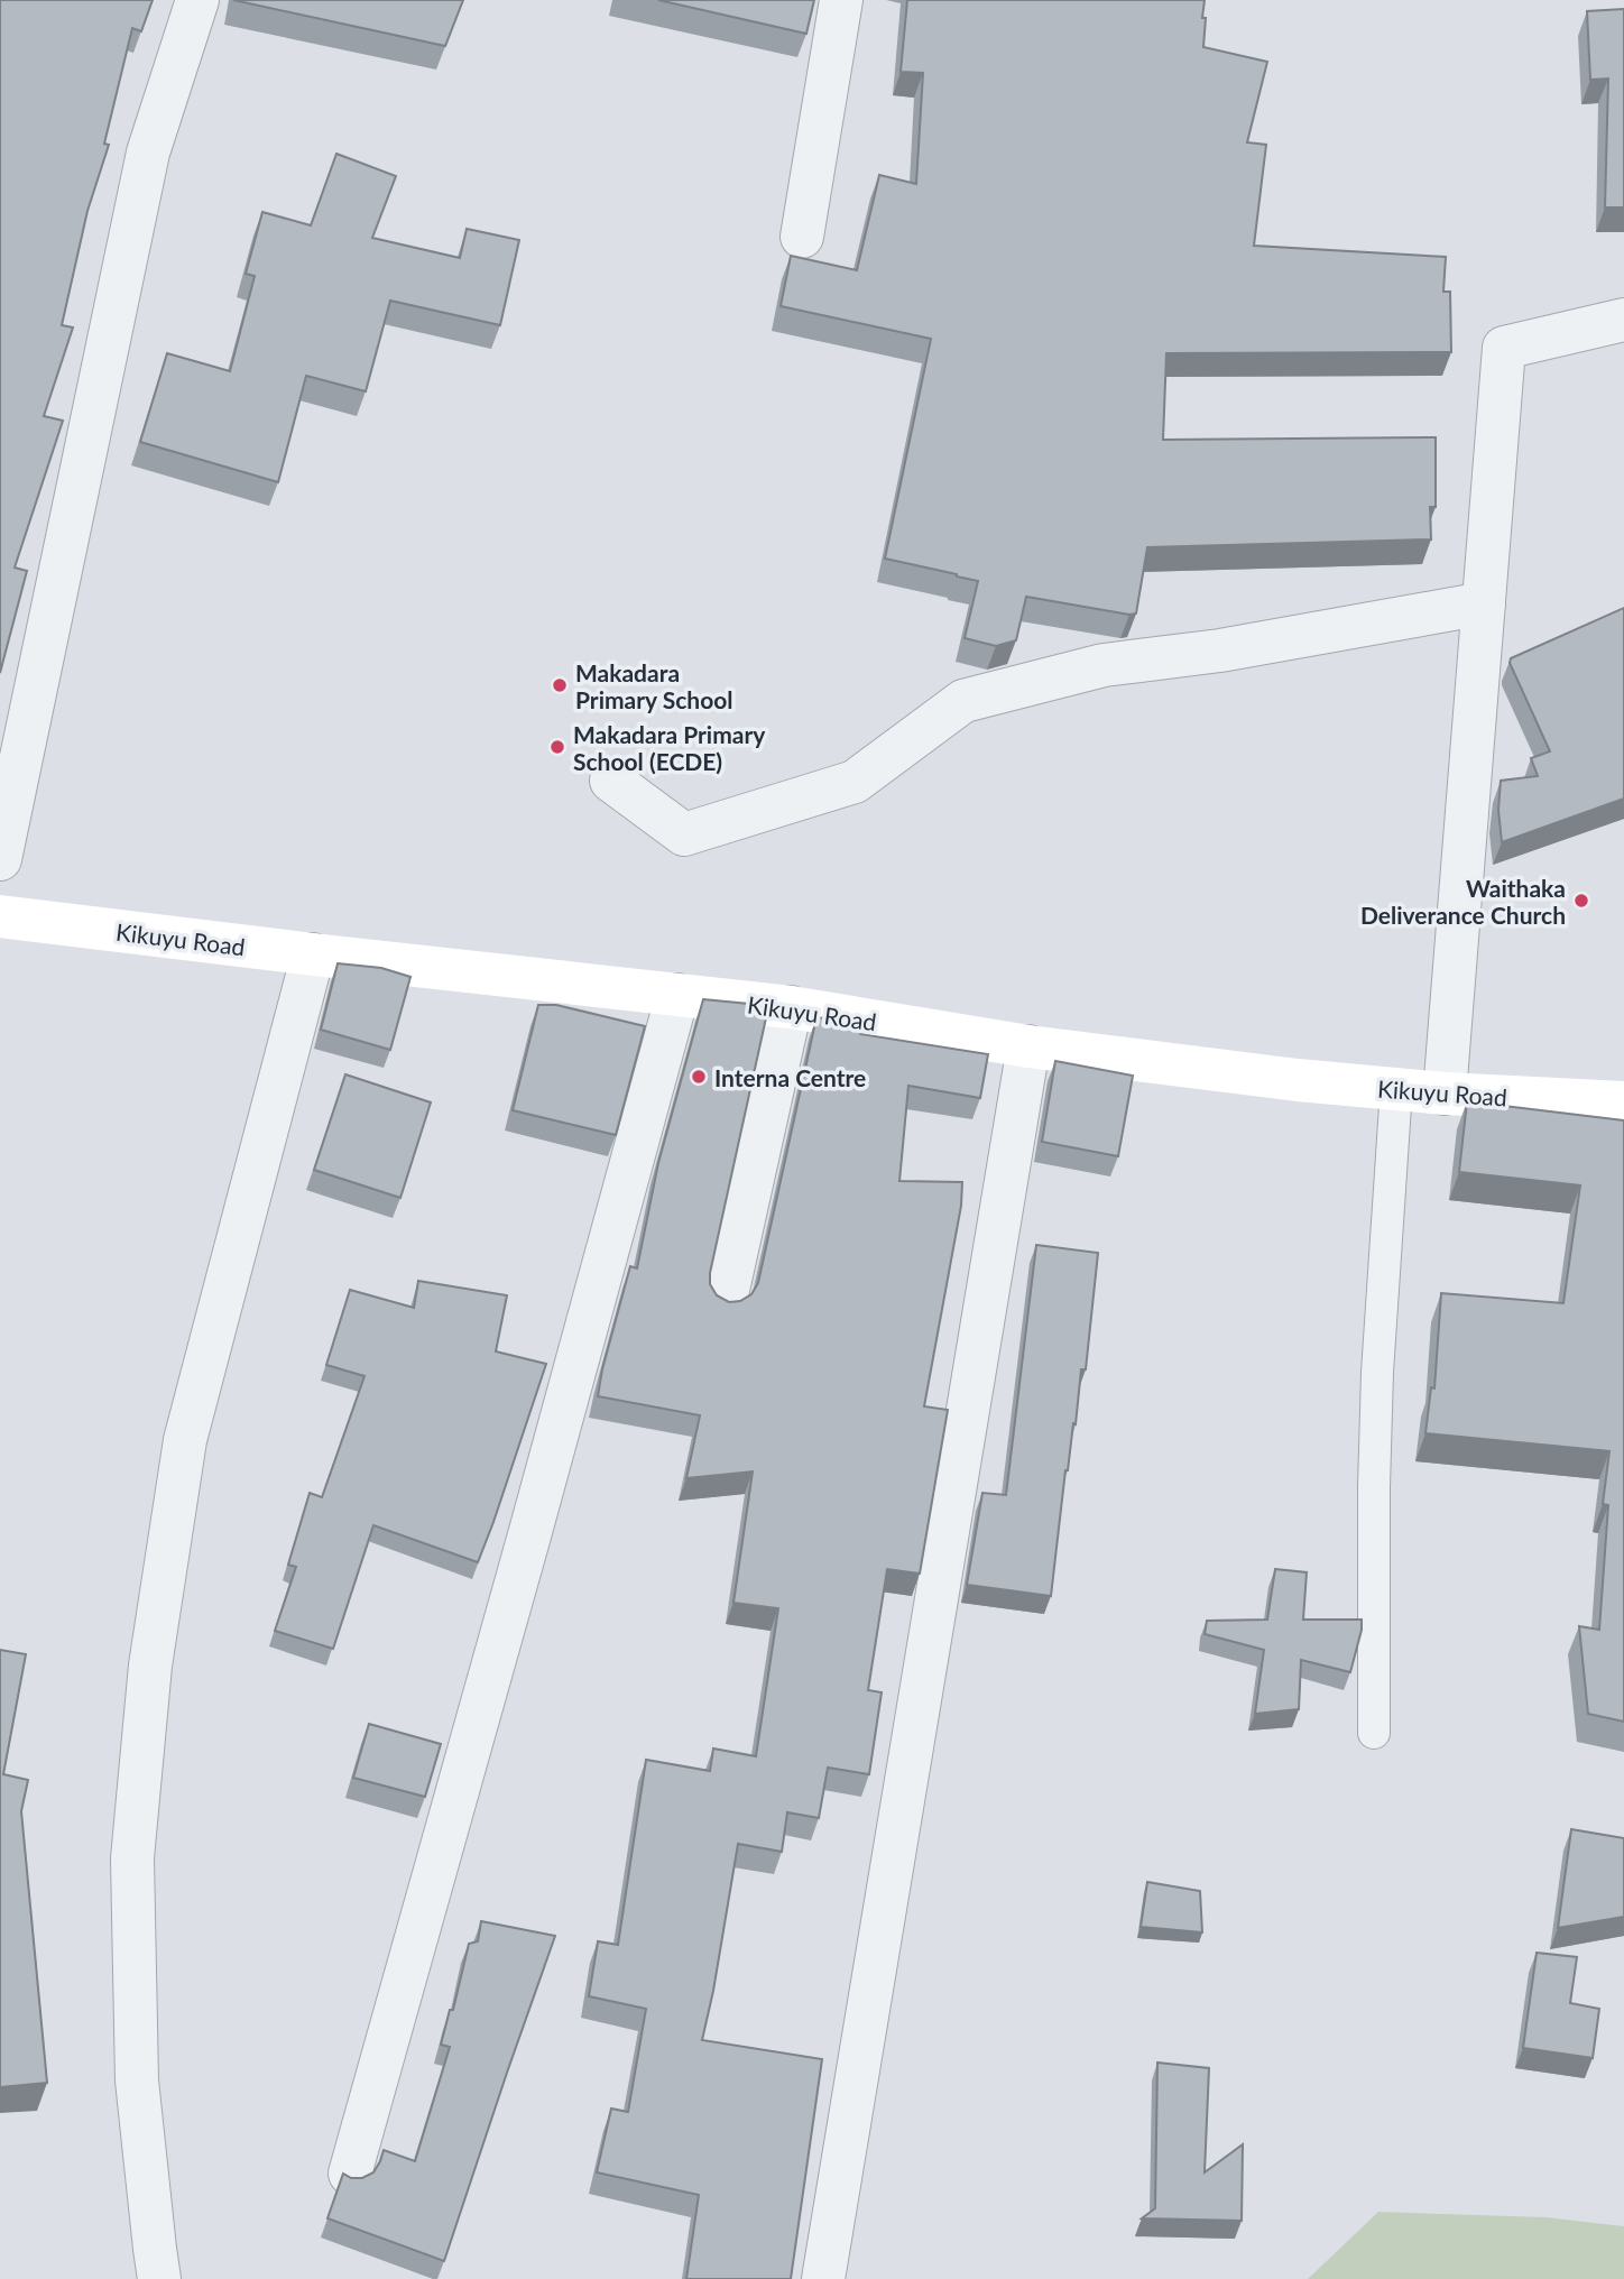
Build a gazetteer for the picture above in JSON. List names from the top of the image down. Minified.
{"streets":{"main road":["Kikuyu Road"]},"places":["Makadara Primary School","Makadara Primary School (ECDE)","Waithaka Deliverance Church","Interna Centre"]}
